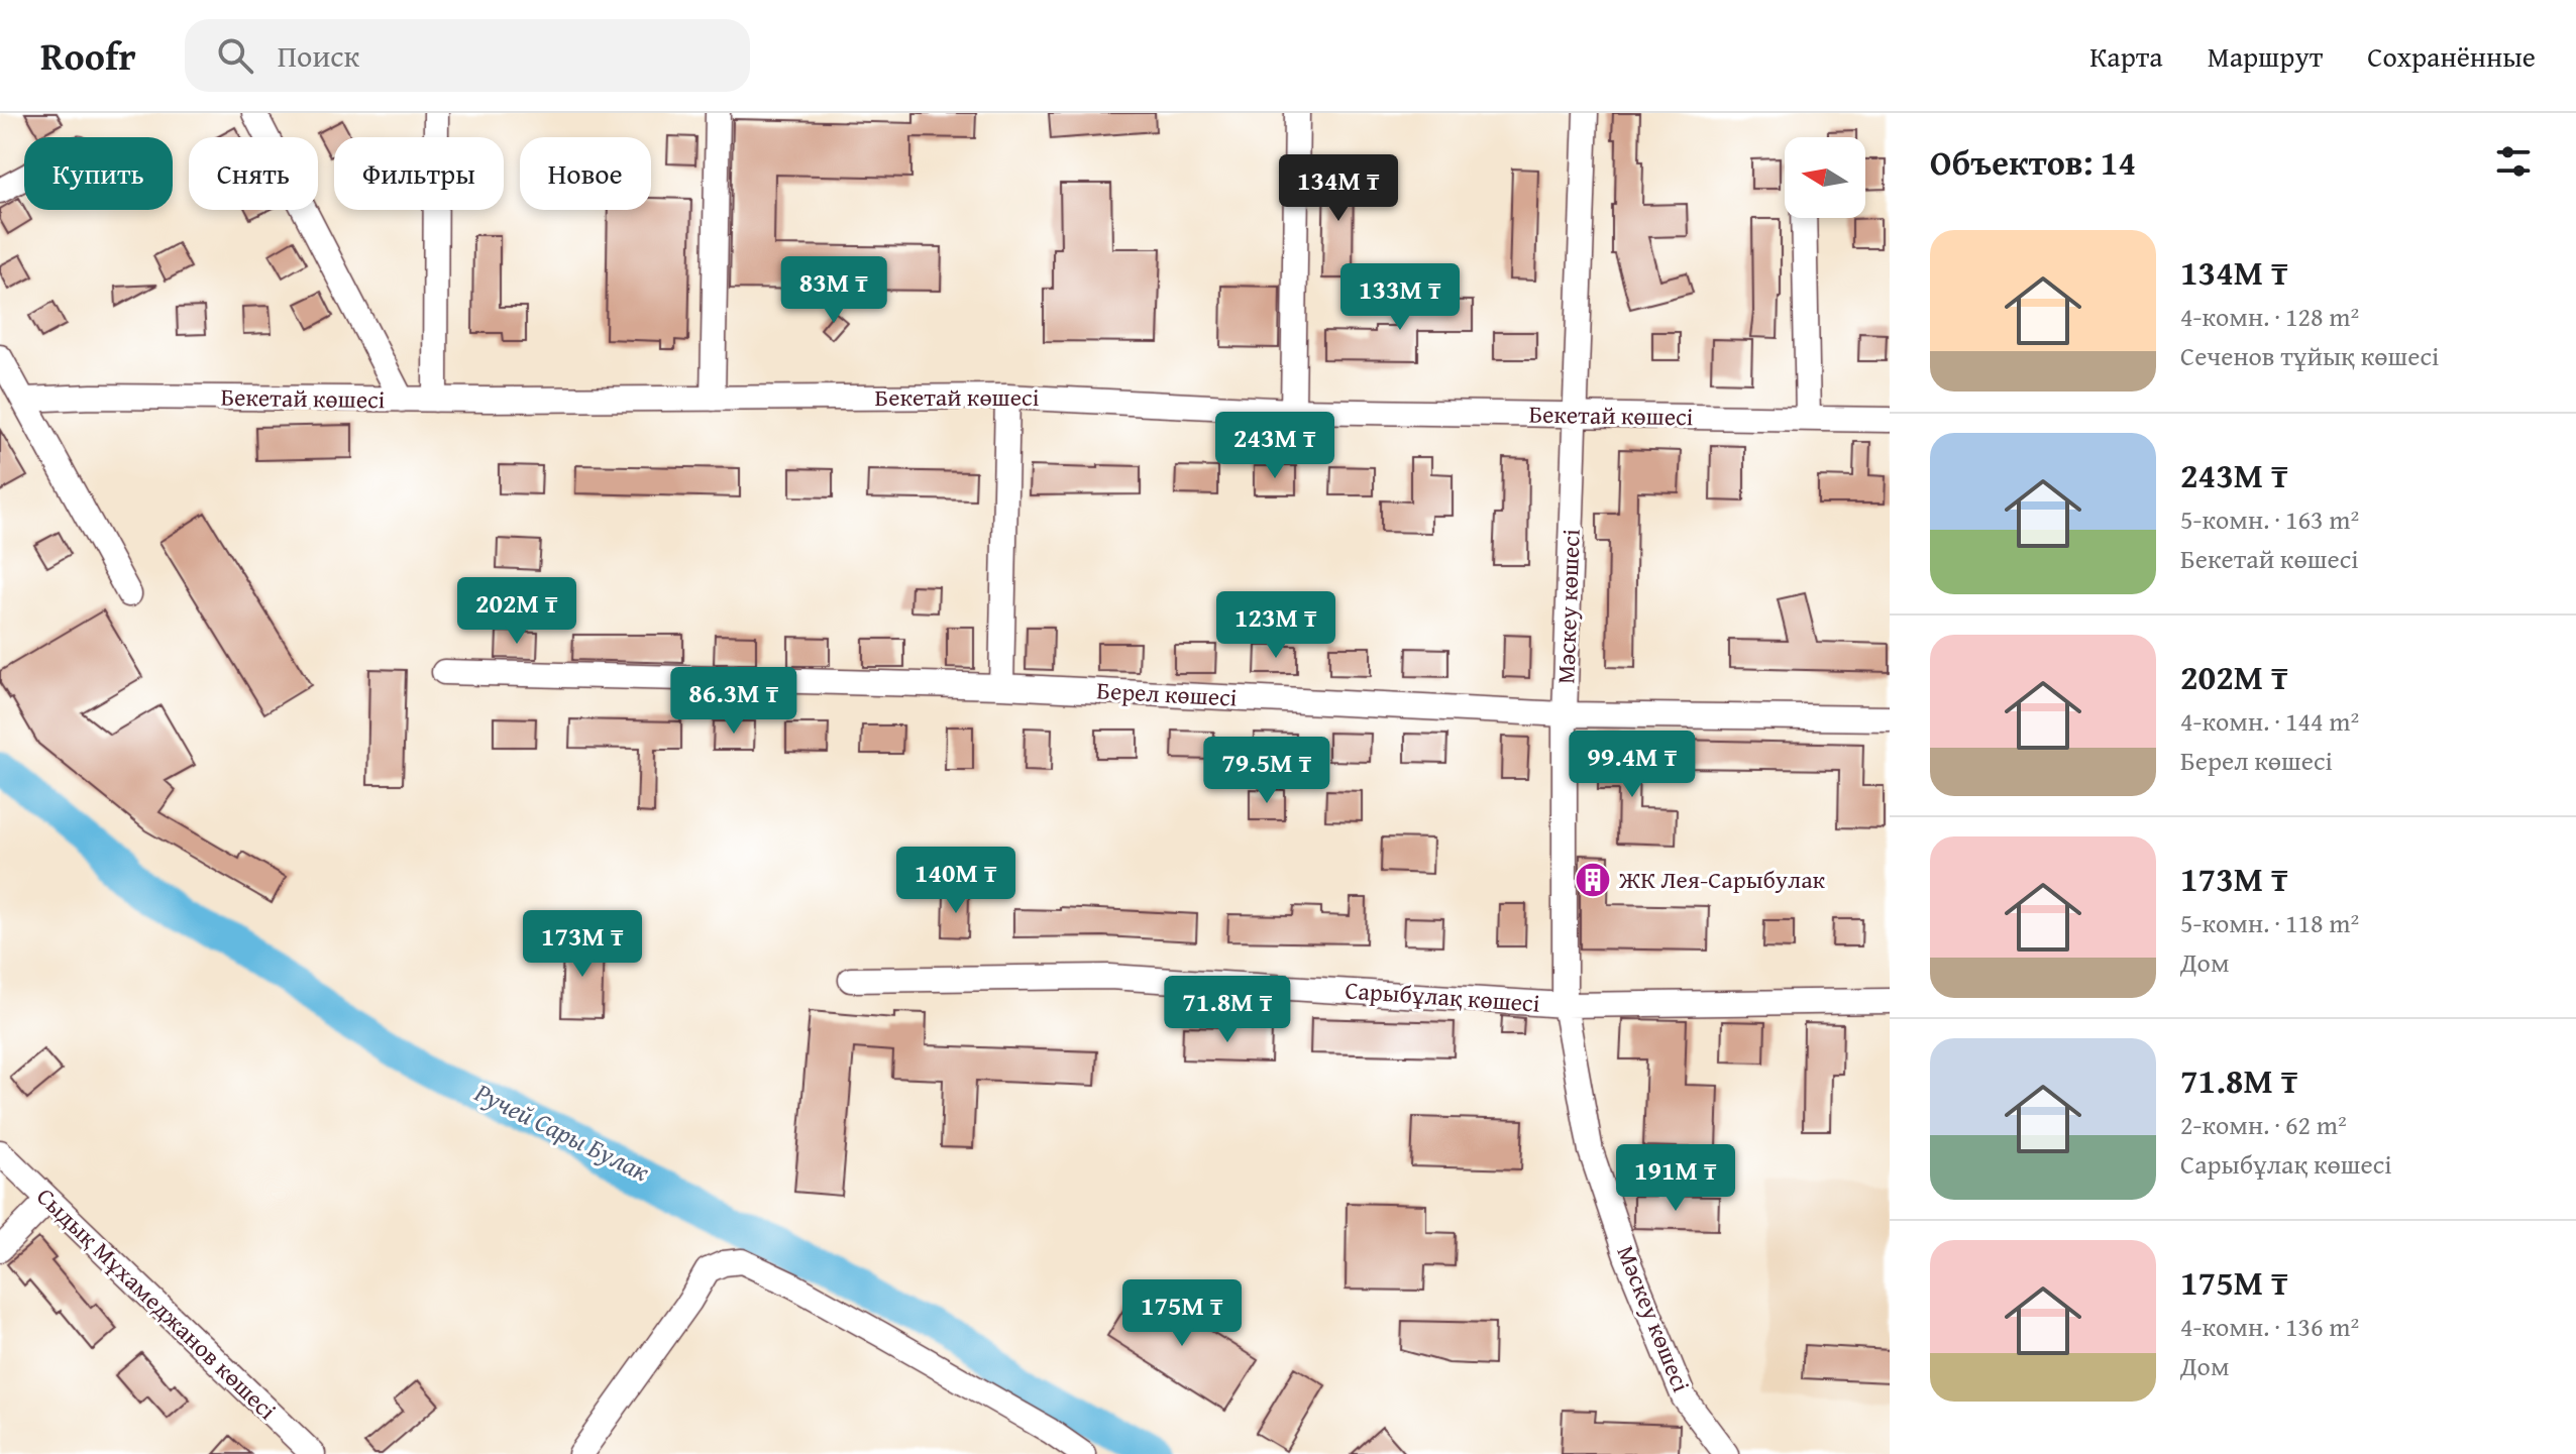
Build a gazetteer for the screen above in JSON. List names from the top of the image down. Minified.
{"streets":{"street":["Бекетай көшесі","Мәскеу көшесі","Берел көшесі","Сарыбұлақ көшесі","Сыдық Мұхамеджанов көшесі"]},"crossings":[["Бекетай көшесі","Мәскеу көшесі"],["Мәскеу көшесі","Берел көшесі"],["Мәскеу көшесі","Сарыбұлақ көшесі"]],"water":["Ручей Сары Булак"],"places":{"building":["ЖК Лея-Сарыбулак"]},"north":"left","page":{"header":"Roofr","search":"Поиск","nav":["Карта","Маршрут","Сохранённые"],"heading":"Объектов: 14","chip":["Купить","Снять","Фильтры","Новое"],"price":["134M ₸","83M ₸","133M ₸","243M ₸","202M ₸","123M ₸","86.3M ₸","99.4M ₸","79.5M ₸","140M ₸","173M ₸","71.8M ₸","191M ₸","175M ₸"],"list":[{"name":"134M ₸","note":"4-комн. · 128 m² · Сеченов тұйық көшесі"},{"name":"243M ₸","note":"5-комн. · 163 m² · Бекетай көшесі"},{"name":"202M ₸","note":"4-комн. · 144 m² · Берел көшесі"},{"name":"173M ₸","note":"5-комн. · 118 m² · Дом"},{"name":"71.8M ₸","note":"2-комн. · 62 m² · Сарыбұлақ көшесі"},{"name":"175M ₸","note":"4-комн. · 136 m² · Дом"}]}}
